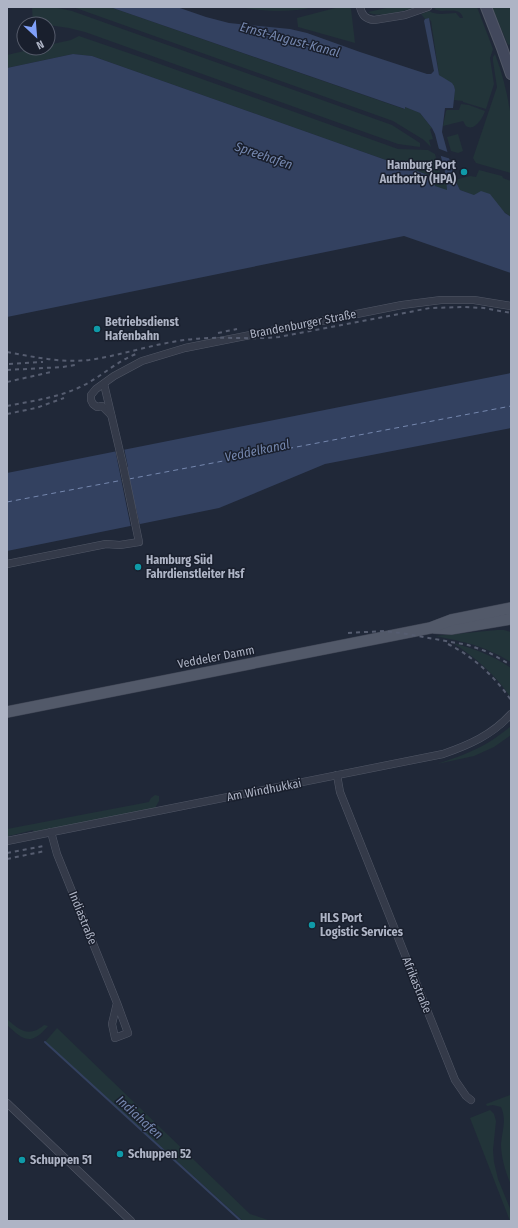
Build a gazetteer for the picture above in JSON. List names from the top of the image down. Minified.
{"streets":{"main road":["Veddeler Damm"],"street":["Brandenburger Straße","Am Windhukkai","Indiastraße","Afrikastraße"]},"crossings":[["Am Windhukkai","Indiastraße"],["Am Windhukkai","Afrikastraße"]],"water":["Ernst-August-Kanal","Spreehafen","Veddelkanal","Indiahafen"],"places":["Hamburg Port Authority (HPA)","Betriebsdienst Hafenbahn","Hamburg Süd Fahrdienstleiter Hsf","HLS Port Logistic Services","Schuppen 52","Schuppen 51"],"north":"bottom right"}
